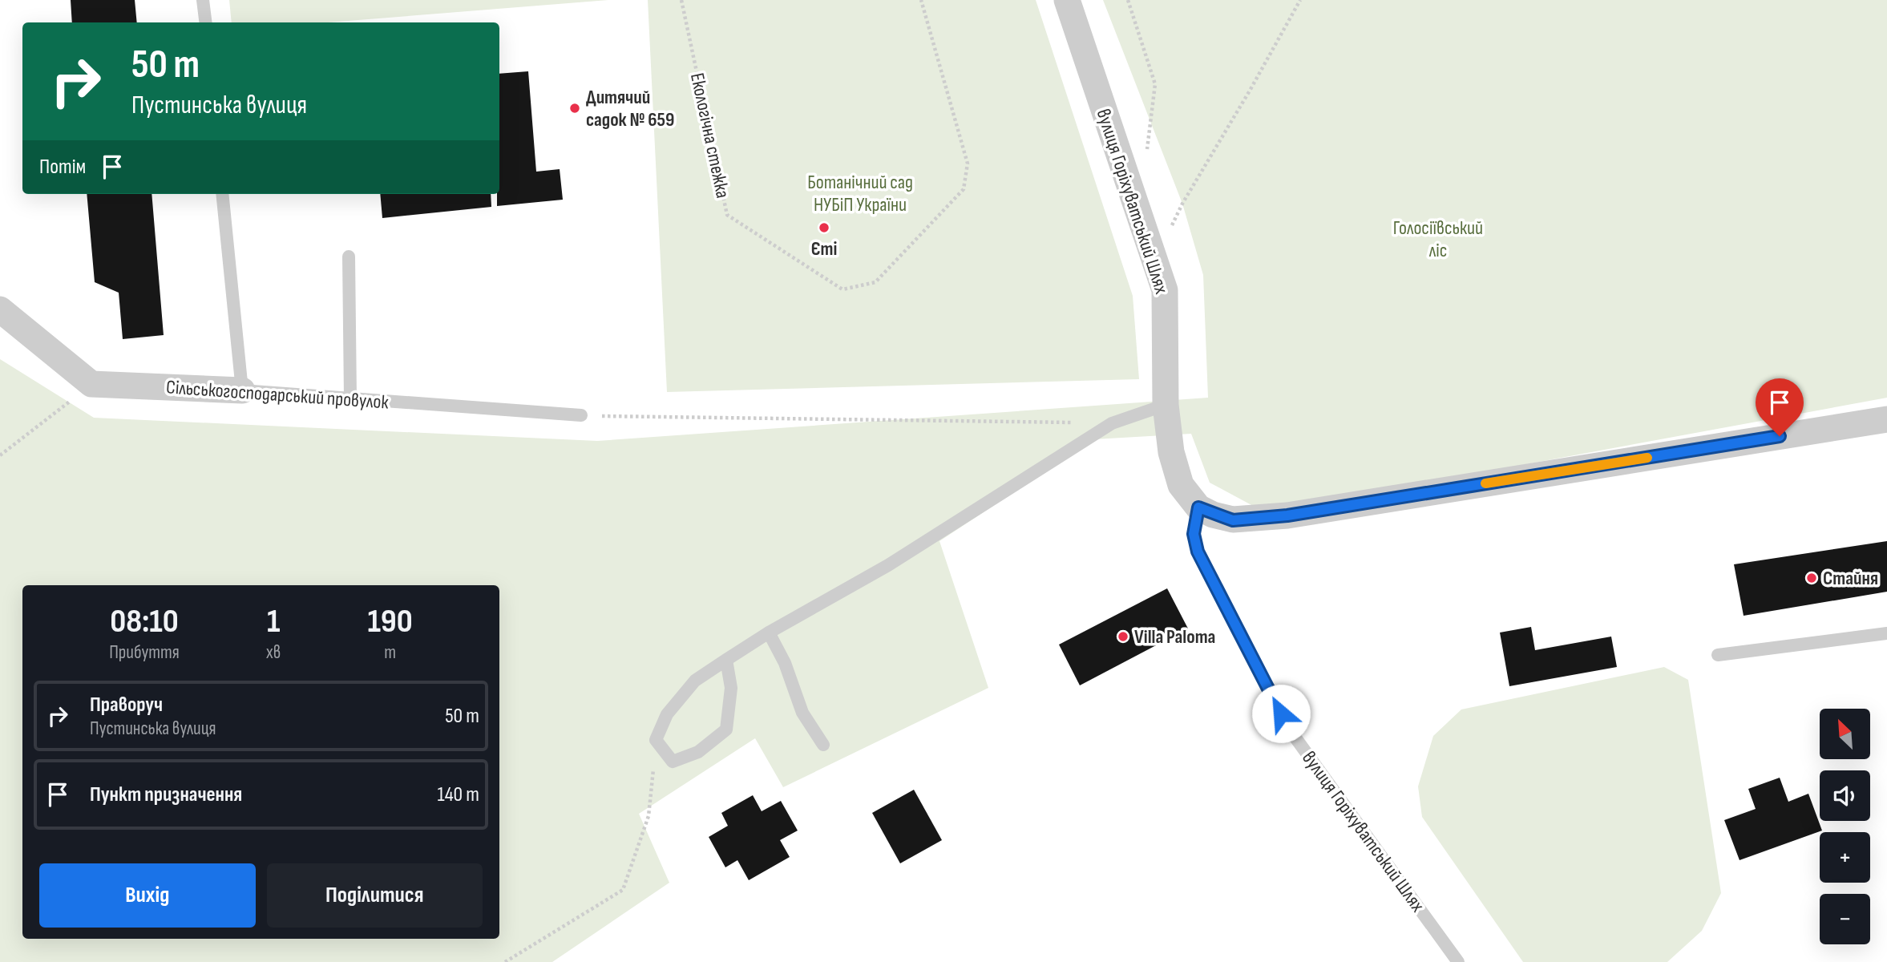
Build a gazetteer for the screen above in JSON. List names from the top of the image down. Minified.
{"streets":{"street":["вулиця Горіхуватський Шлях","Сільськогосподарський провулок"],"path":["Екологічна стежка"]},"parks":["Ботанічний сад НУБіП України","Голосіївський ліс"],"places":["Дитячий садок № 659","Єті","Стайня","Villa Paloma"],"north":"top left","page":{"turn":["50 m","Пустинська вулиця"],"then":"Потім","eta":["08:10","Прибуття","1","хв","190","m"],"list":[{"name":"Праворуч","note":"Пустинська вулиця","value":"50 m"},{"name":"Пункт призначення","value":"140 m"}],"map_buttons":["+","−"],"buttons":["Вихід","Поділитися"]}}
